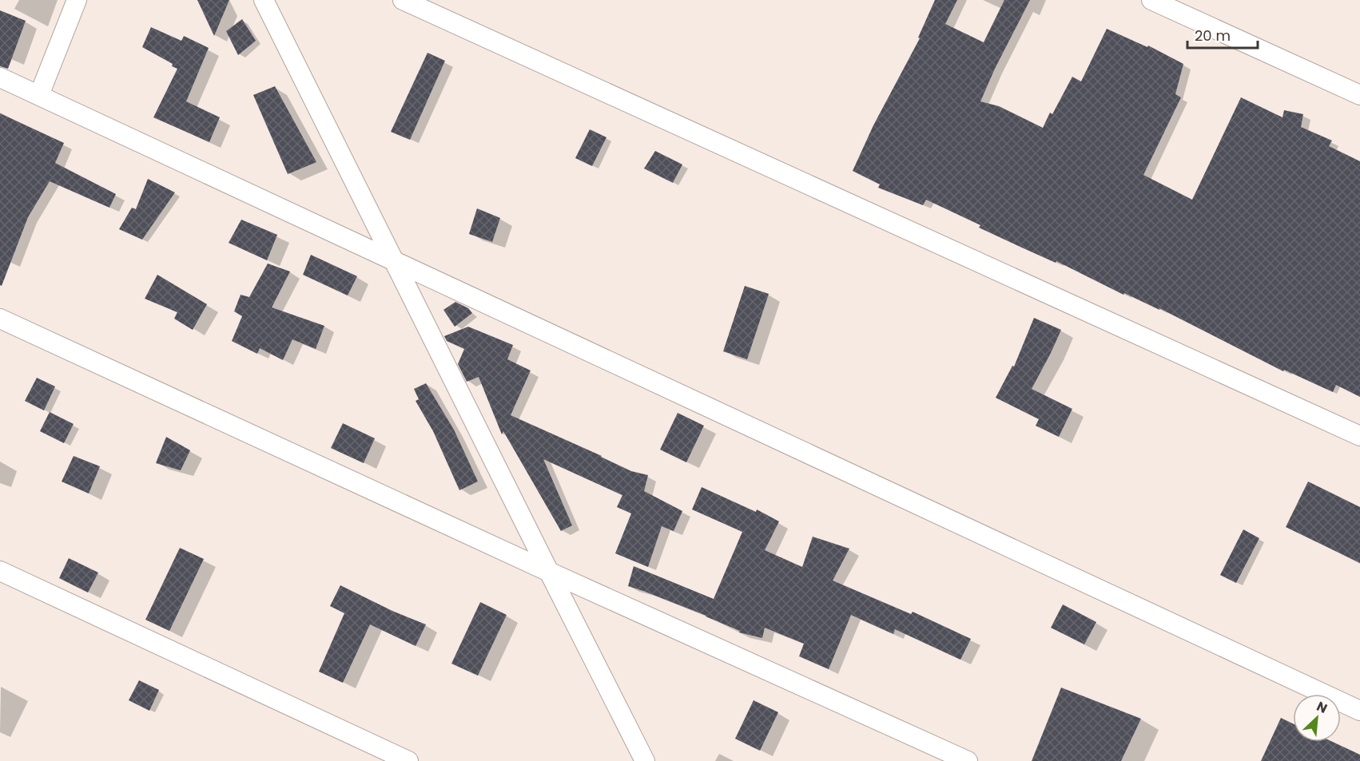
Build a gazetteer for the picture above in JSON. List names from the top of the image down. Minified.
{"scale_bar":"20 m","north":"top right"}
